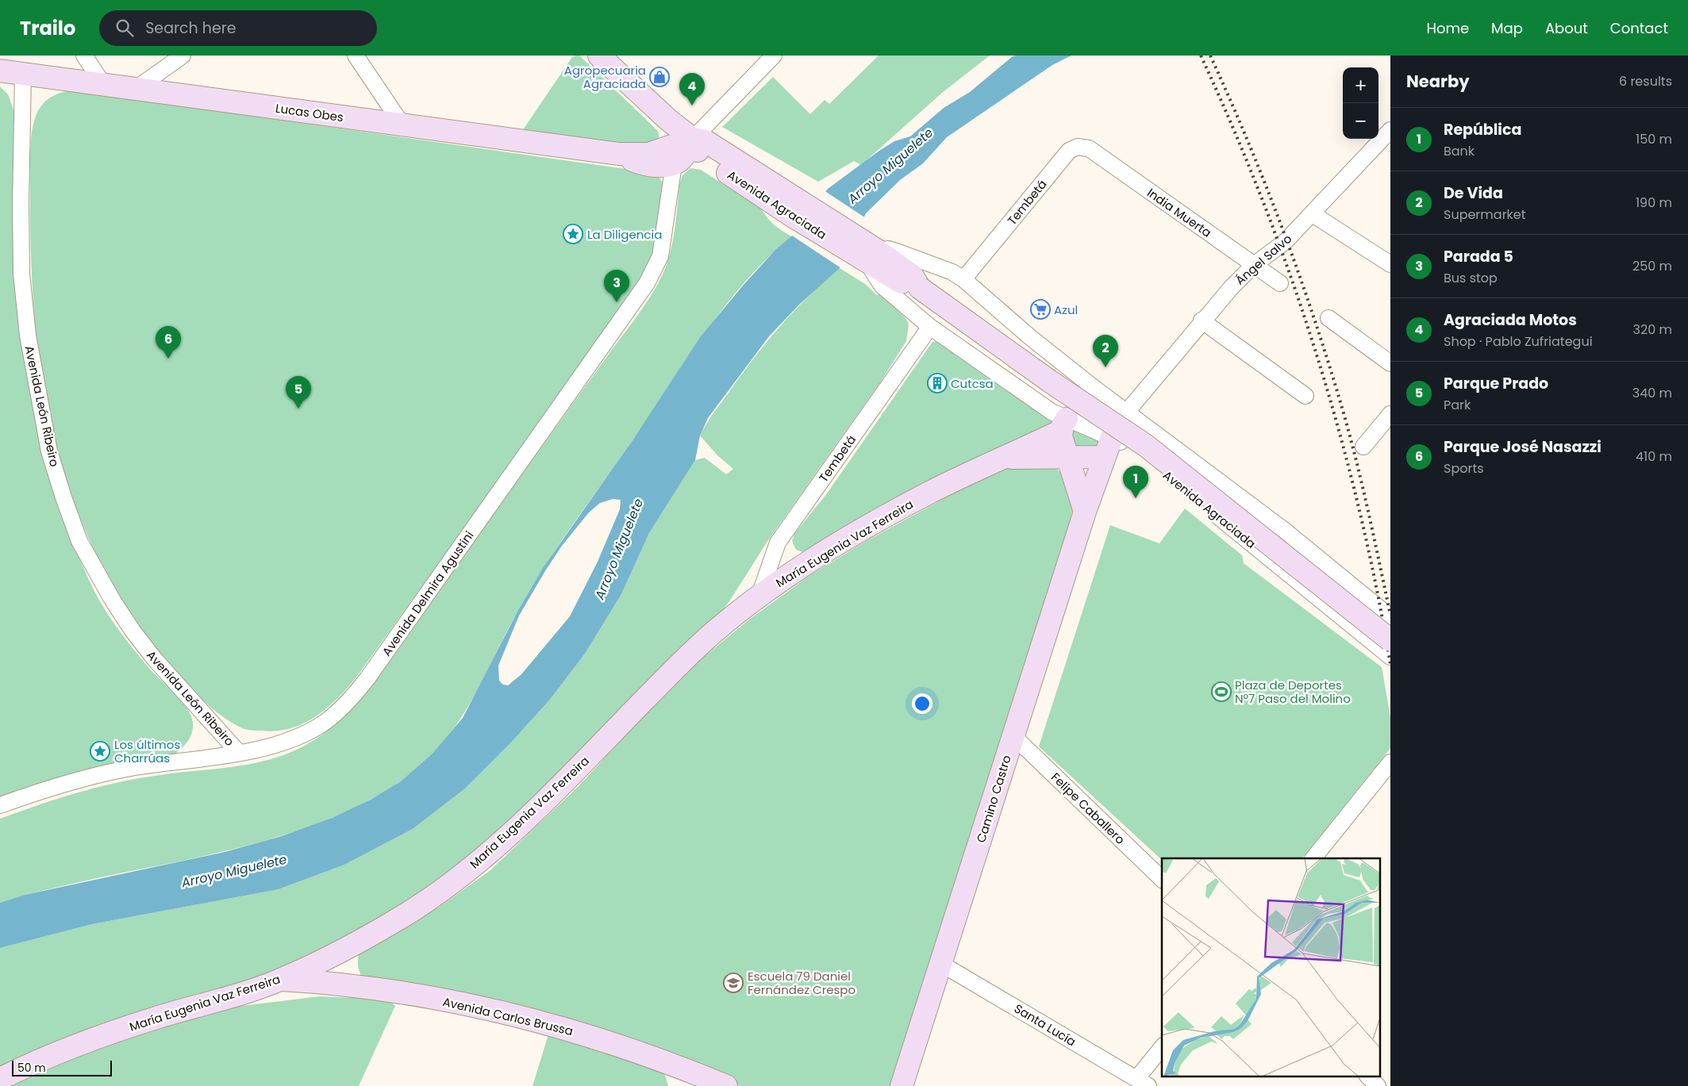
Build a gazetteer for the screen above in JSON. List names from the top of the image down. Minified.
{"streets":{"street":["Lucas Obes","Tembetá","Avenida Agraciada","India Muerta","Ángel Salvo","Avenida León Ribeiro","María Eugenia Vaz Ferreira","Avenida Delmira Agustini","Camino Castro","Felipe Caballero","Avenida Carlos Brussa","Santa Lucía"]},"crossings":[["Lucas Obes","Avenida Agraciada"],["Lucas Obes","Avenida León Ribeiro"],["Lucas Obes","Avenida Delmira Agustini"],["Tembetá","Avenida Agraciada"],["Tembetá","India Muerta"],["Tembetá","María Eugenia Vaz Ferreira"],["Avenida Agraciada","María Eugenia Vaz Ferreira"],["Avenida Agraciada","Camino Castro"],["India Muerta","Ángel Salvo"],["Ángel Salvo","Camino Castro"],["Avenida León Ribeiro","Avenida Delmira Agustini"],["María Eugenia Vaz Ferreira","Camino Castro"],["María Eugenia Vaz Ferreira","Avenida Carlos Brussa"],["Camino Castro","Felipe Caballero"],["Camino Castro","Santa Lucía"]],"water":["Arroyo Miguelete"],"places":{"shop":["Agropecuaria Agraciada"],"place":["La Diligencia","Los últimos Charrúas"],"supermarket":["Azul"],"building":["Cutcsa"],"sports":["Plaza de Deportes Nº7 Paso del Molino"],"school or university":["Escuela 79 Daniel Fernández Crespo"]},"scale_bar":"50 m","page":{"header":"Trailo","search":"Search here","nav":["Home","Map","About","Contact"],"heading":["Nearby","6 results"],"map_buttons":["+","−"],"pins":["4","3","6","2","5","1"],"list":[{"mark":"1","name":"República","note":"Bank","value":"150 m"},{"mark":"2","name":"De Vida","note":"Supermarket","value":"190 m"},{"mark":"3","name":"Parada 5","note":"Bus stop","value":"250 m"},{"mark":"4","name":"Agraciada Motos","note":"Shop · Pablo Zufriategui","value":"320 m"},{"mark":"5","name":"Parque Prado","note":"Park","value":"340 m"},{"mark":"6","name":"Parque José Nasazzi","note":"Sports","value":"410 m"}],"scale":"50 m"}}
